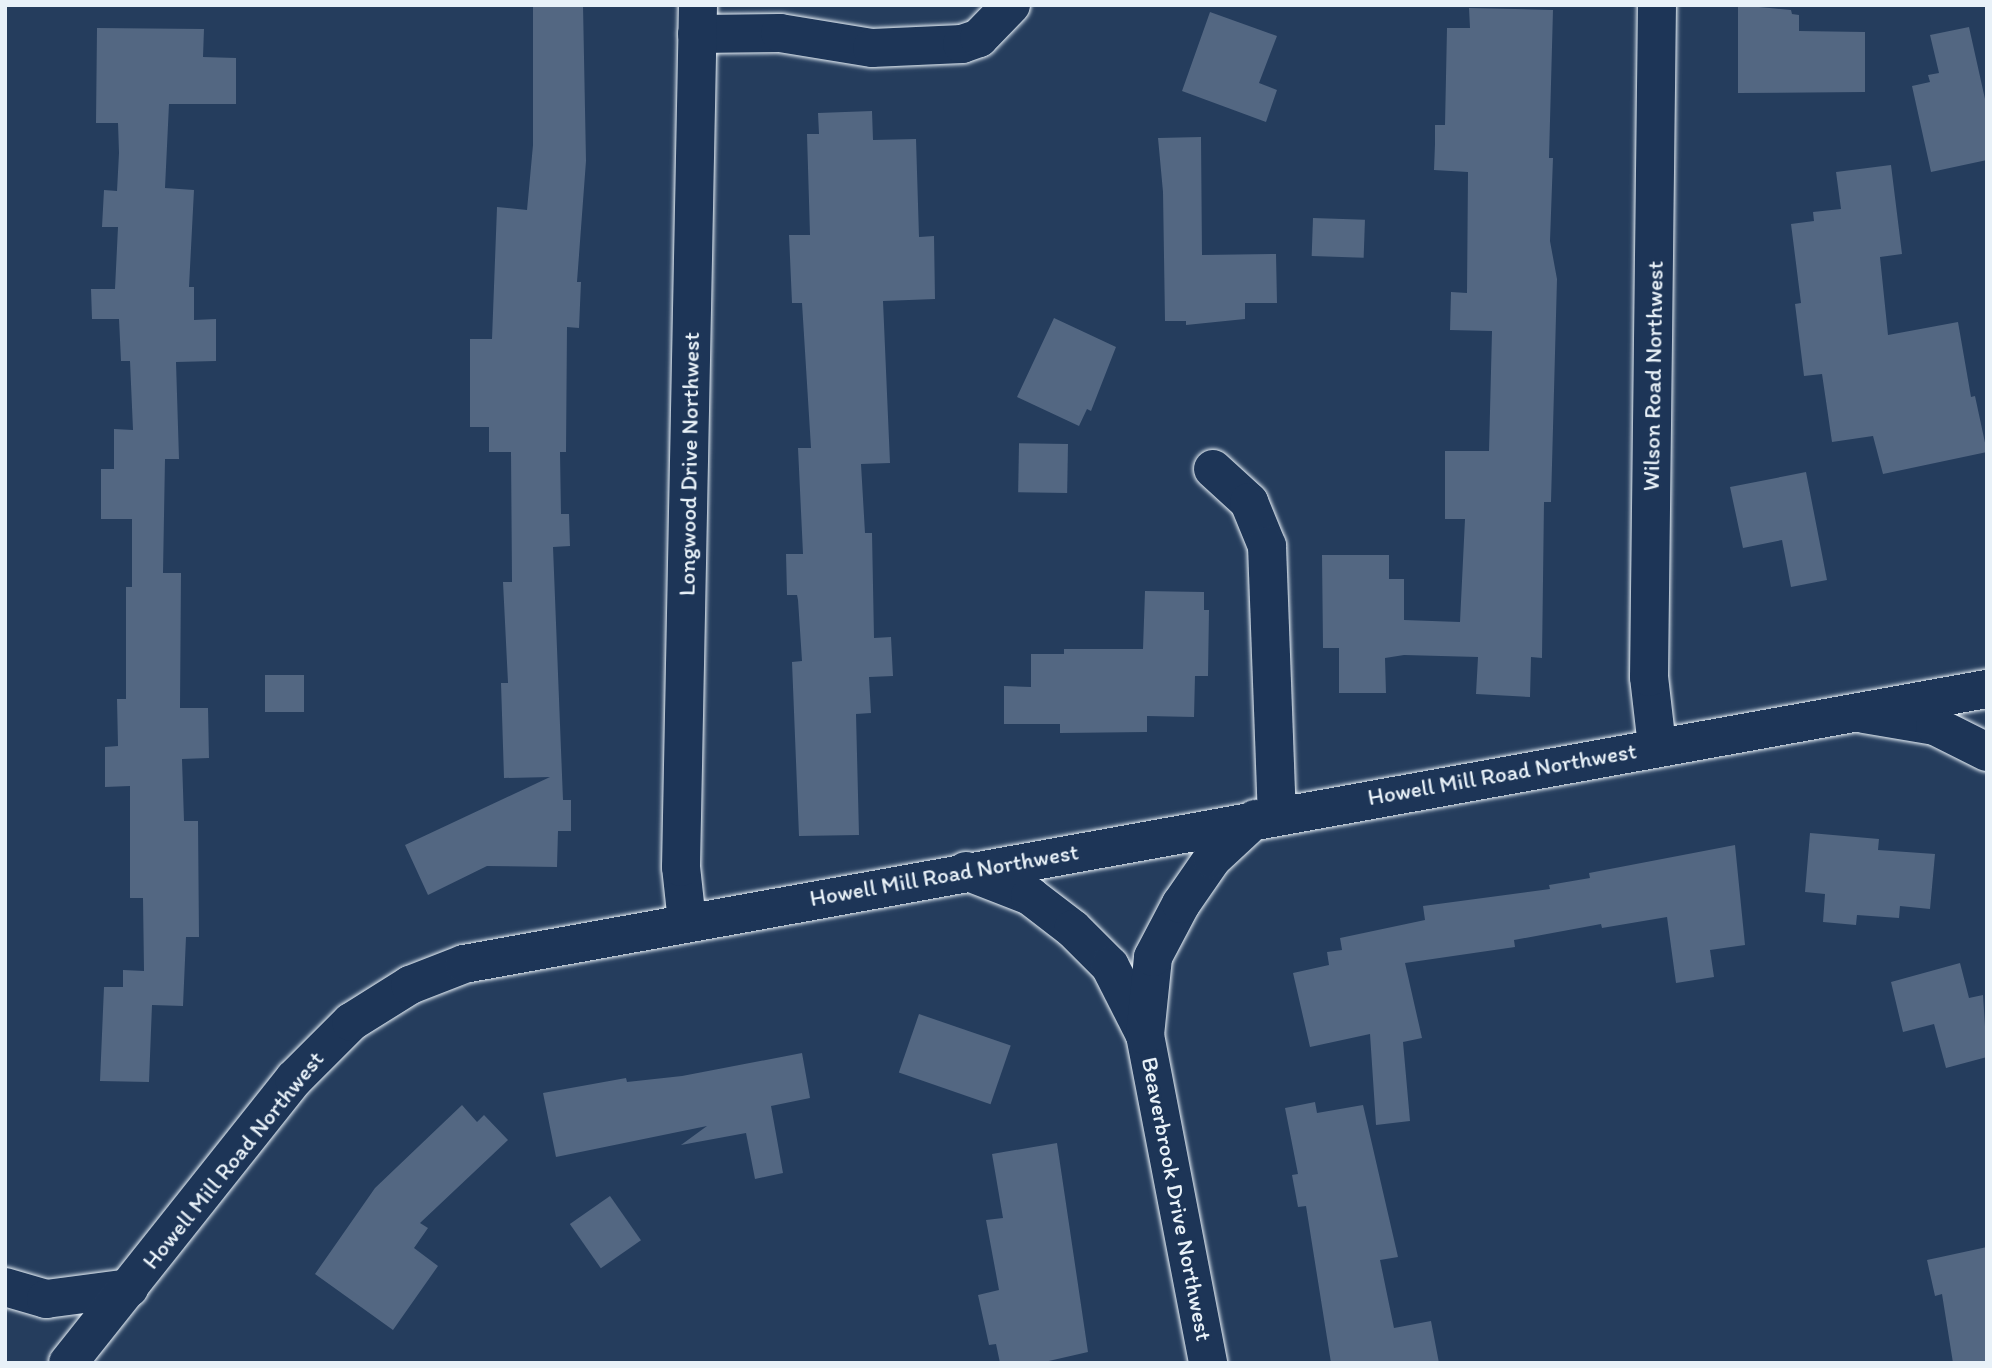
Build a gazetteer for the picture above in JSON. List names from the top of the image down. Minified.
{"streets":{"street":["Wilson Road Northwest","Longwood Drive Northwest","Howell Mill Road Northwest","Beaverbrook Drive Northwest"]},"crossings":[["Wilson Road Northwest","Howell Mill Road Northwest"],["Longwood Drive Northwest","Howell Mill Road Northwest"],["Howell Mill Road Northwest","Beaverbrook Drive Northwest"]]}
